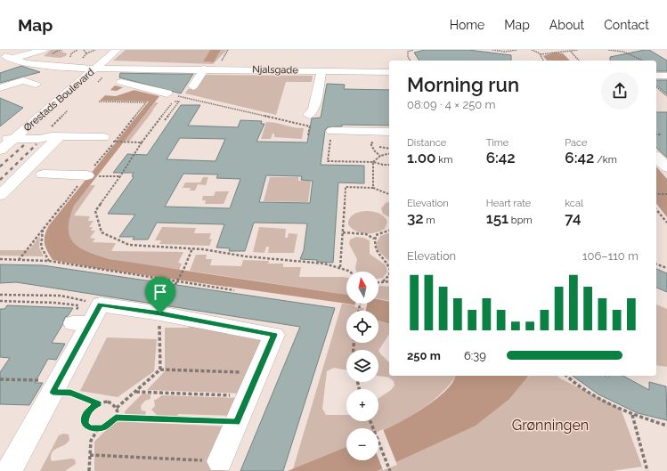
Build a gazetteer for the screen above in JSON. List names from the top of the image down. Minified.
{"streets":{"street":["Njalsgade","Ørestads Boulevard"]},"crossings":[["Njalsgade","Ørestads Boulevard"]],"parks":["Grønningen"],"north":"top","page":{"header":"Map","nav":["Home","Map","About","Contact"],"heading":["Morning run","08:09 · 4 × 250 m"],"stats":[["Distance","1.00 km"],["Time","6:42"],["Pace","6:42 /km"],["Elevation","32 m"],["Heart rate","151 bpm"],["kcal","74"]],"chart":["Elevation","106–110 m"],"map_buttons":["+","−"],"list":[{"name":"250 m","note":"6:39"}]}}
